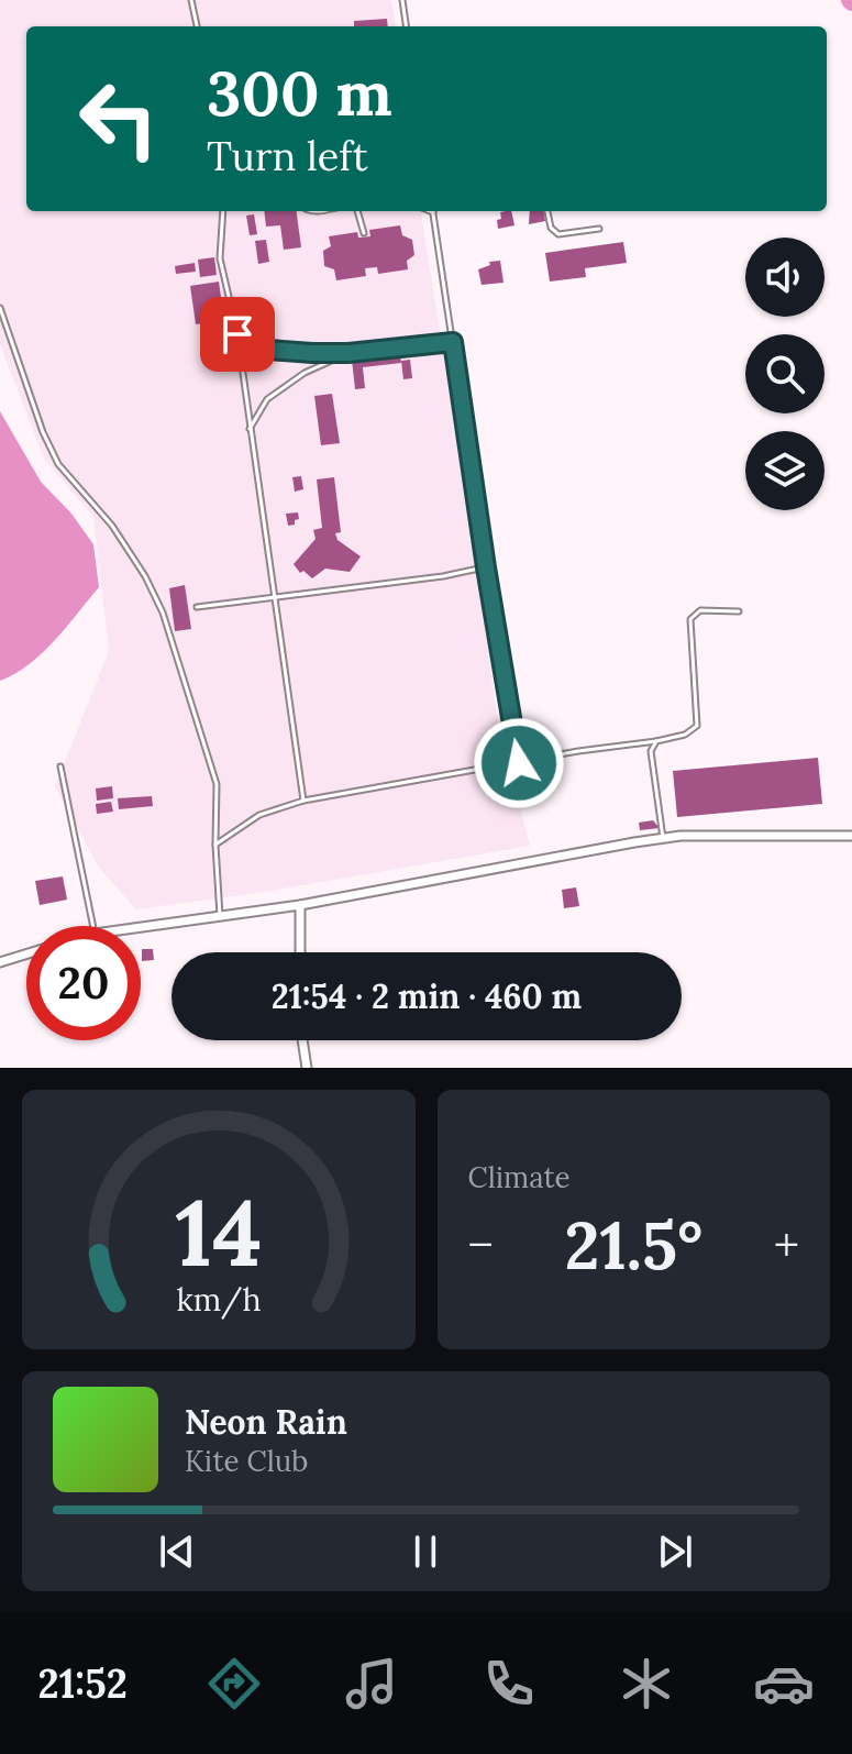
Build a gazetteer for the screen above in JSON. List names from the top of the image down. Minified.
{"page":{"turn":["300 m","Turn left"],"limit":"20","trip":"21:54 · 2 min · 460 m","tile":"Climate","heat":["−","21.5°","+"],"song":["Neon Rain","Kite Club"],"tabs":"21:52","gauge":["14","km/h"]}}
